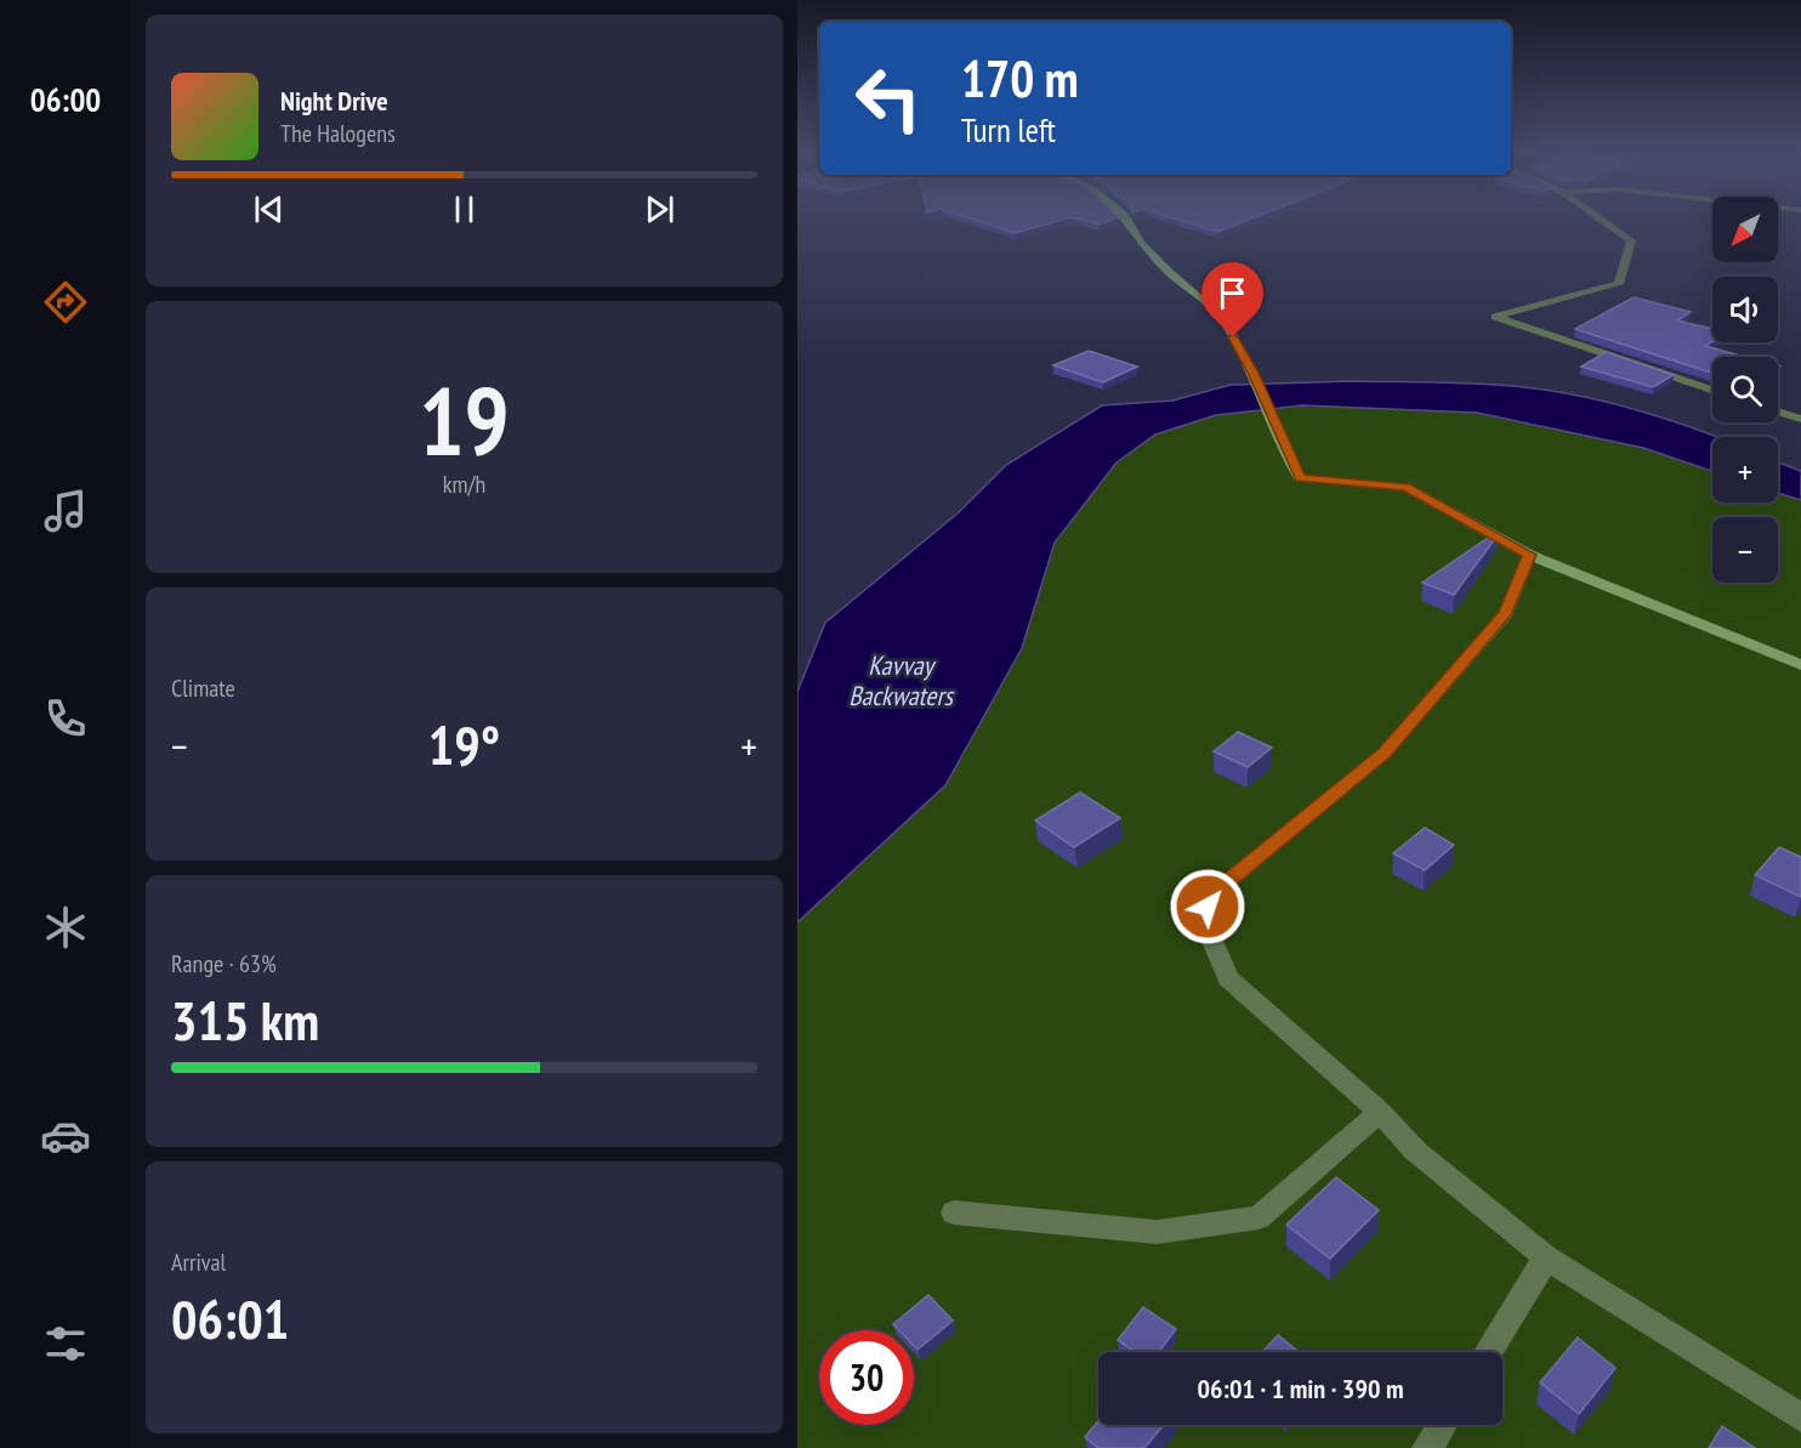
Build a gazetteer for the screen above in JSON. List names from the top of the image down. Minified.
{"water":["Kavvay Backwaters"],"north":"bottom left","page":{"tabs":"06:00","turn":["170 m","Turn left"],"song":["Night Drive","The Halogens"],"map_buttons":["+","−"],"tile":[["19","km/h"],"Climate",["Range · 63%","315 km"],["Arrival","06:01"]],"heat":["−","19°","+"],"limit":"30","trip":"06:01 · 1 min · 390 m"}}
